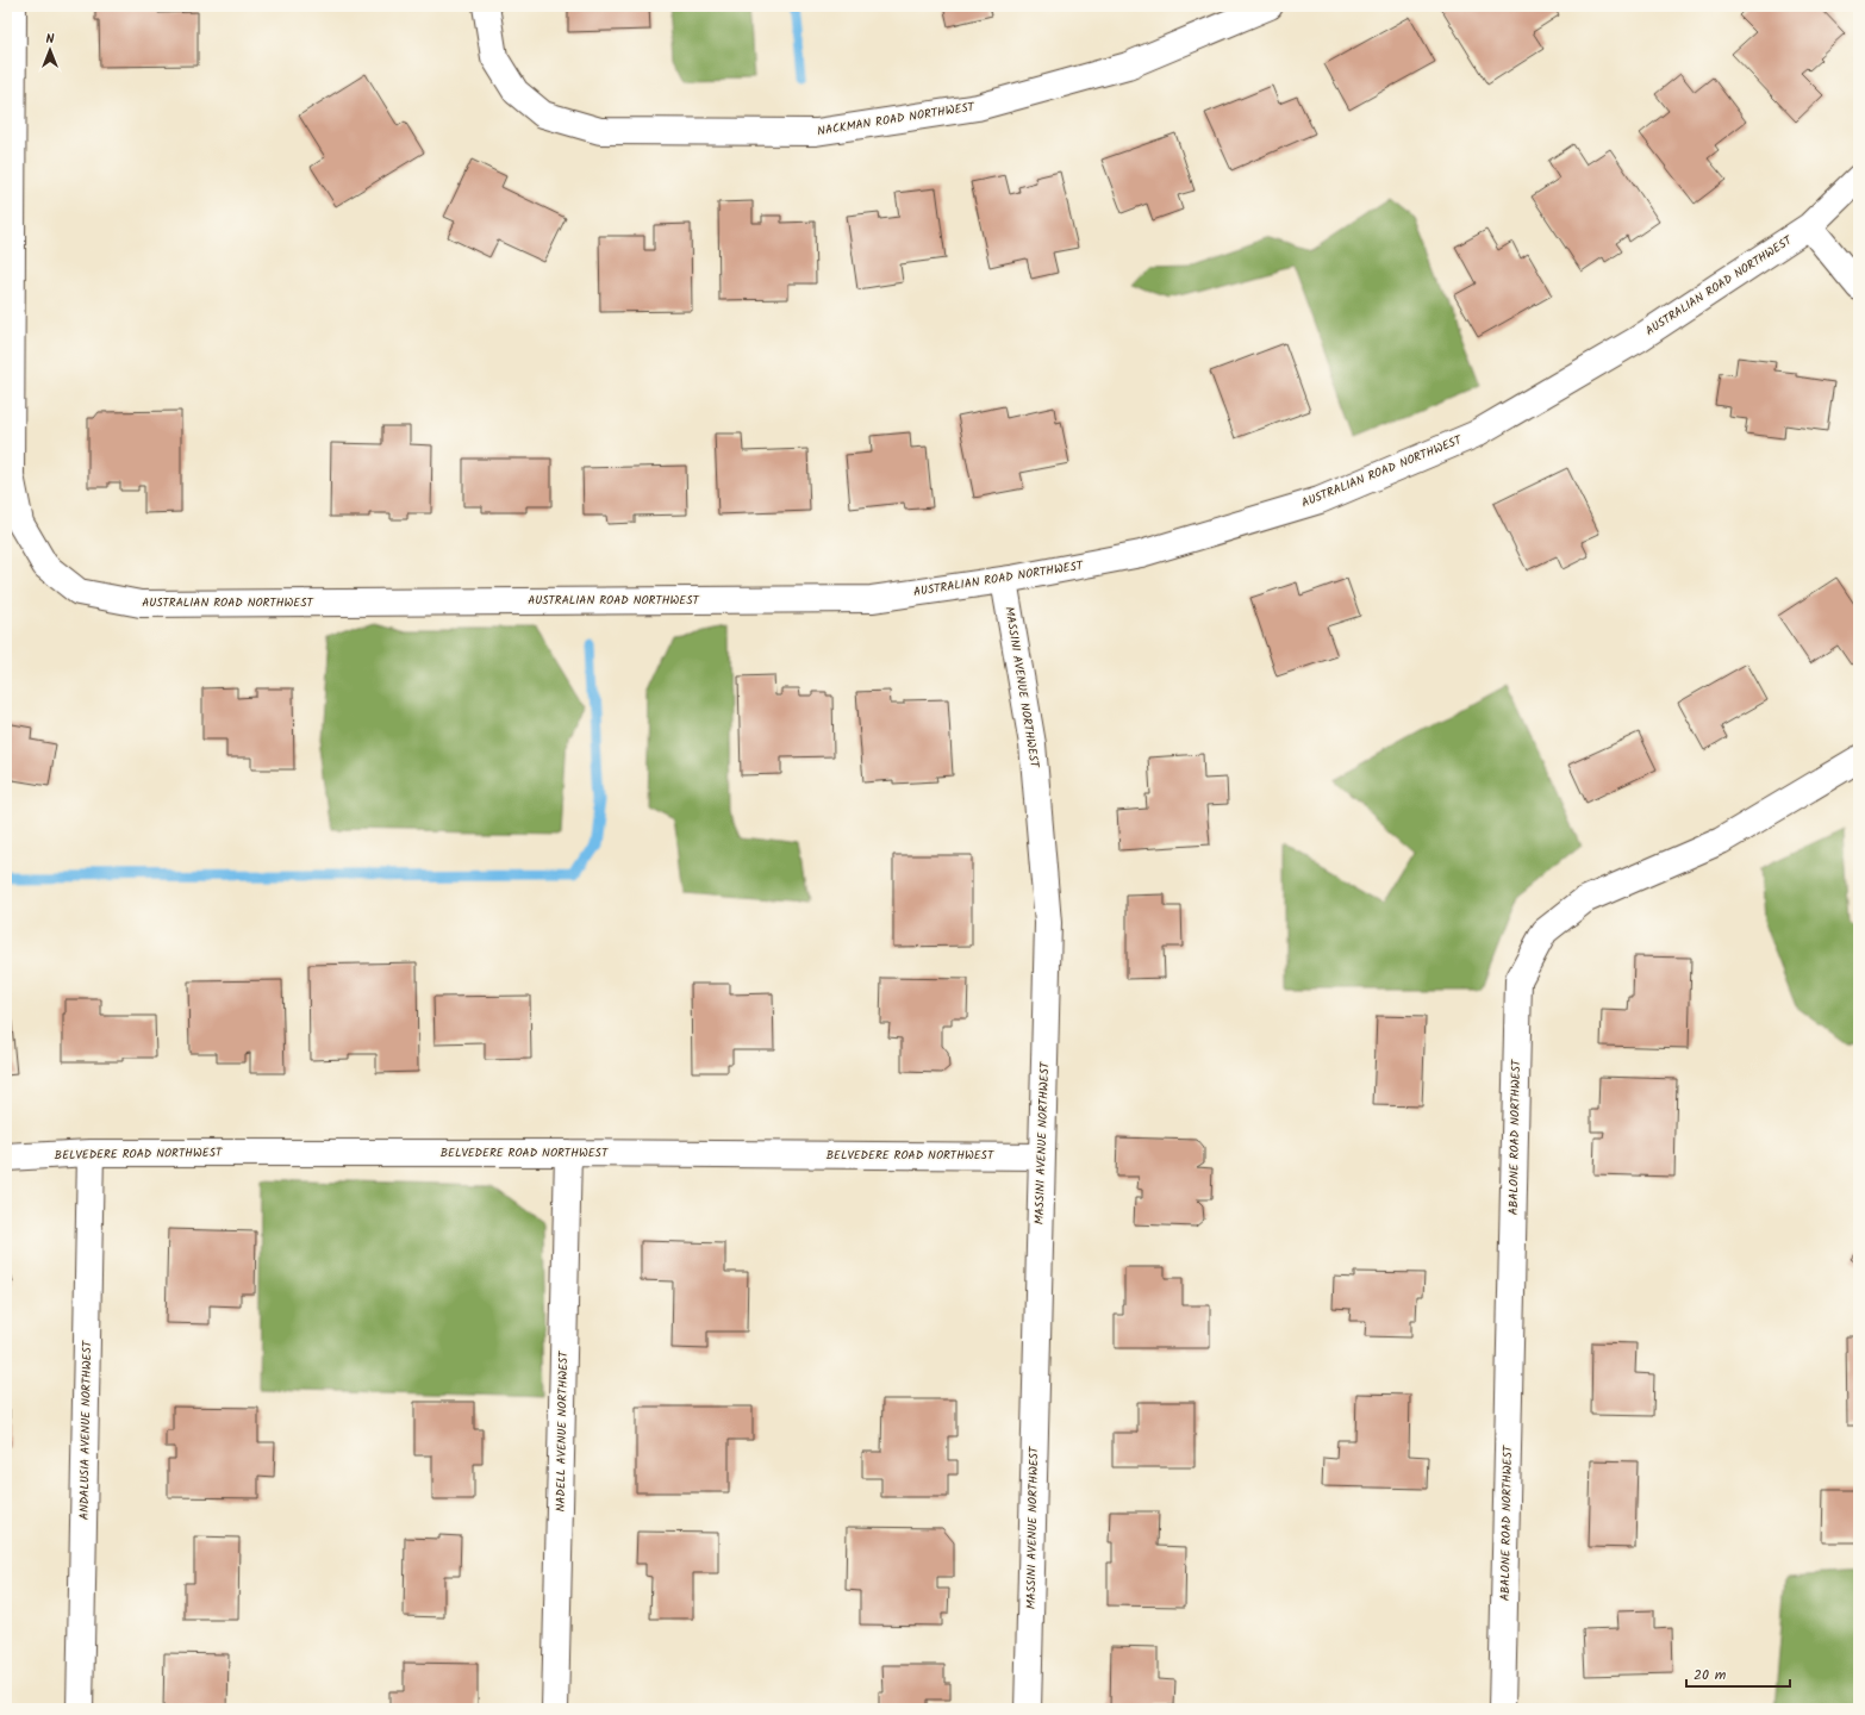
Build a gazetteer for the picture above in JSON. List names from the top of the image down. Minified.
{"streets":{"street":["NACKMAN ROAD NORTHWEST","AUSTRALIAN ROAD NORTHWEST","MASSINI AVENUE NORTHWEST","ABALONE ROAD NORTHWEST","BELVEDERE ROAD NORTHWEST","ANDALUSIA AVENUE NORTHWEST","NADELL AVENUE NORTHWEST"]},"crossings":[["AUSTRALIAN ROAD NORTHWEST","MASSINI AVENUE NORTHWEST"],["MASSINI AVENUE NORTHWEST","BELVEDERE ROAD NORTHWEST"],["BELVEDERE ROAD NORTHWEST","ANDALUSIA AVENUE NORTHWEST"],["BELVEDERE ROAD NORTHWEST","NADELL AVENUE NORTHWEST"]],"scale_bar":"20 m","north":"top"}
